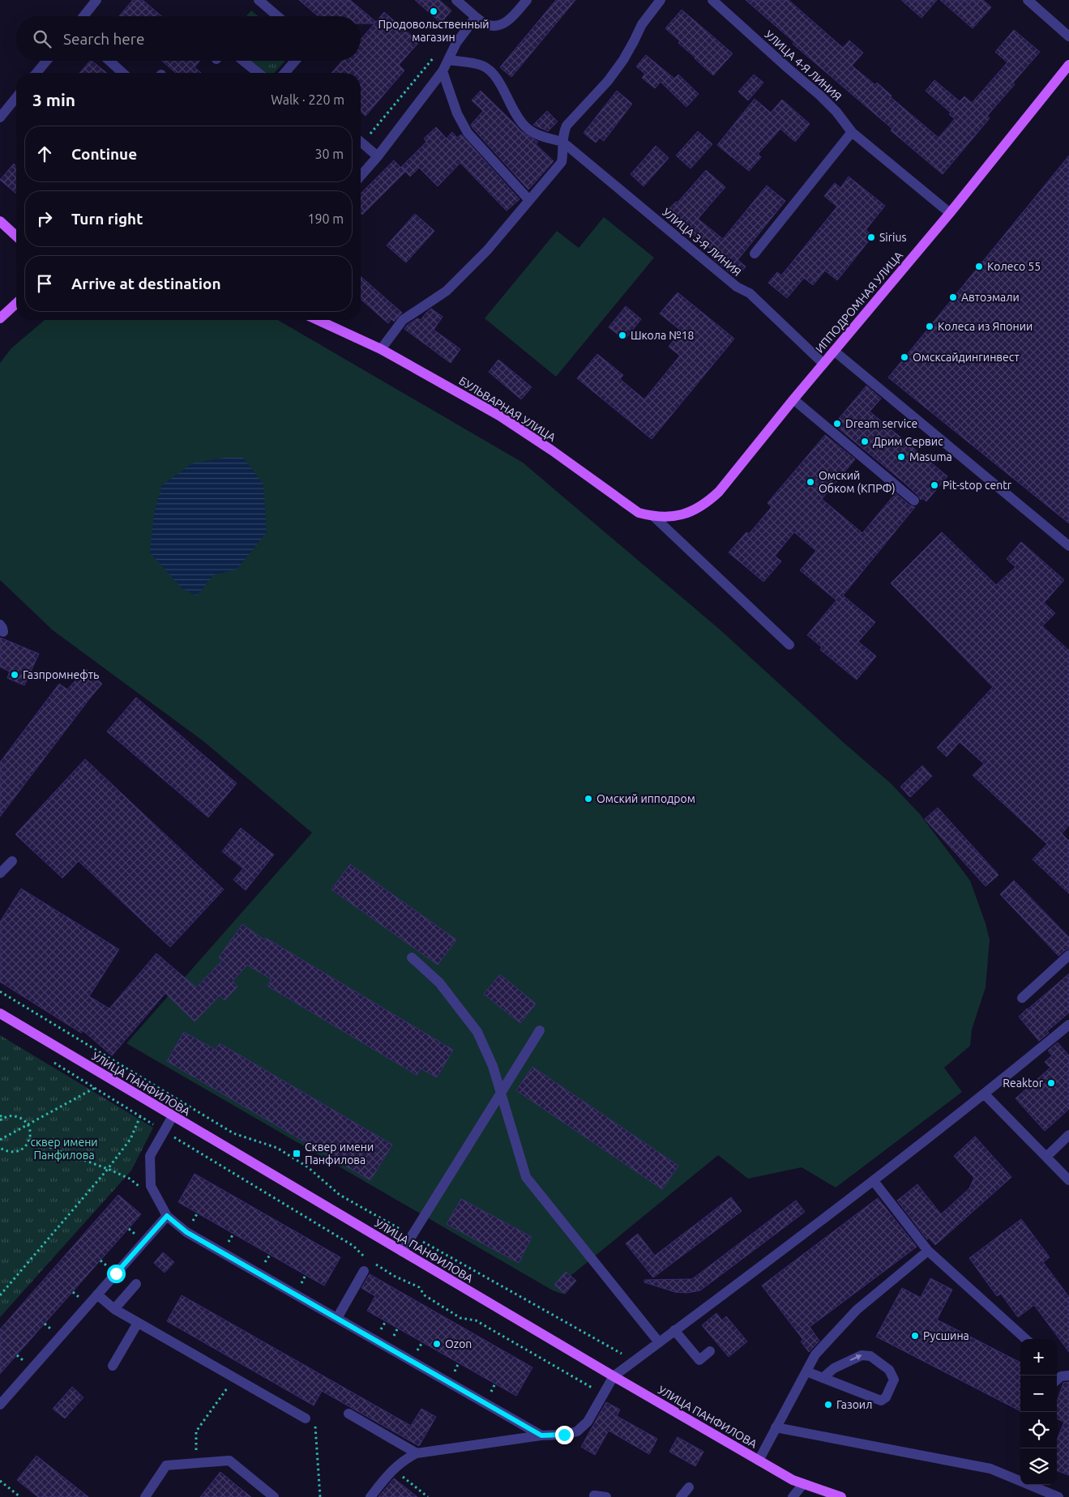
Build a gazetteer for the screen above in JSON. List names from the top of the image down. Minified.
{"streets":{"main road":["ИППОДРОМНАЯ УЛИЦА","БУЛЬВАРНАЯ УЛИЦА","УЛИЦА ПАНФИЛОВА"],"street":["УЛИЦА 4-Я ЛИНИЯ","УЛИЦА 3-Я ЛИНИЯ"]},"crossings":[["УЛИЦА 4-Я ЛИНИЯ","ИППОДРОМНАЯ УЛИЦА"],["УЛИЦА 3-Я ЛИНИЯ","ИППОДРОМНАЯ УЛИЦА"],["ИППОДРОМНАЯ УЛИЦА","БУЛЬВАРНАЯ УЛИЦА"]],"parks":["сквер имени Панфилова"],"places":{"other":["Продовольственный магазин","Sirius","Колесо 55","Автоэмали","Колеса из Японии","Школа №18","Омсксайдингинвест","Dream service","Дрим Сервис","Masuma","Омский Обком (КПРФ)","Pit-stop centr","Газпромнефть","Омский ипподром","Reaktor","Русшина","Ozon","Газоил"],"transit":["Сквер имени Панфилова"]},"page":{"search":"Search here","heading":["3 min","Walk · 220 m"],"list":[["Continue","30 m"],["Turn right","190 m"],"Arrive at destination"],"map_buttons":["+","−"]}}
